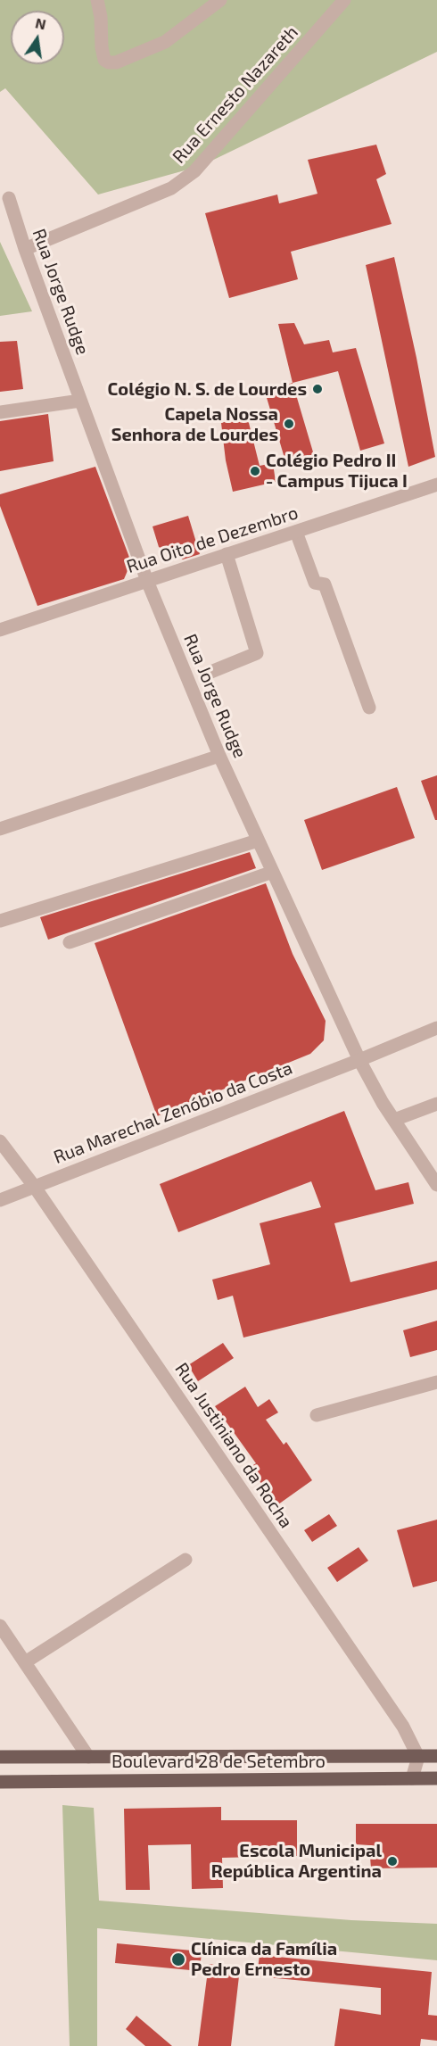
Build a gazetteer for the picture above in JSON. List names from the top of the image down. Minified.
{"streets":{"main road":["Boulevard 28 de Setembro"],"street":["Rua Ernesto Nazareth","Rua Jorge Rudge","Rua Oito de Dezembro","Rua Marechal Zenóbio da Costa","Rua Justiniano da Rocha"]},"crossings":[["Rua Ernesto Nazareth","Rua Jorge Rudge"],["Rua Jorge Rudge","Rua Oito de Dezembro"],["Rua Jorge Rudge","Rua Marechal Zenóbio da Costa"],["Rua Marechal Zenóbio da Costa","Rua Justiniano da Rocha"],["Rua Justiniano da Rocha","Boulevard 28 de Setembro"]],"places":["Colégio N. S. de Lourdes","Capela Nossa Senhora de Lourdes","Colégio Pedro II - Campus Tijuca I","Escola Municipal República Argentina","Clínica da Família Pedro Ernesto"],"north":"top"}
